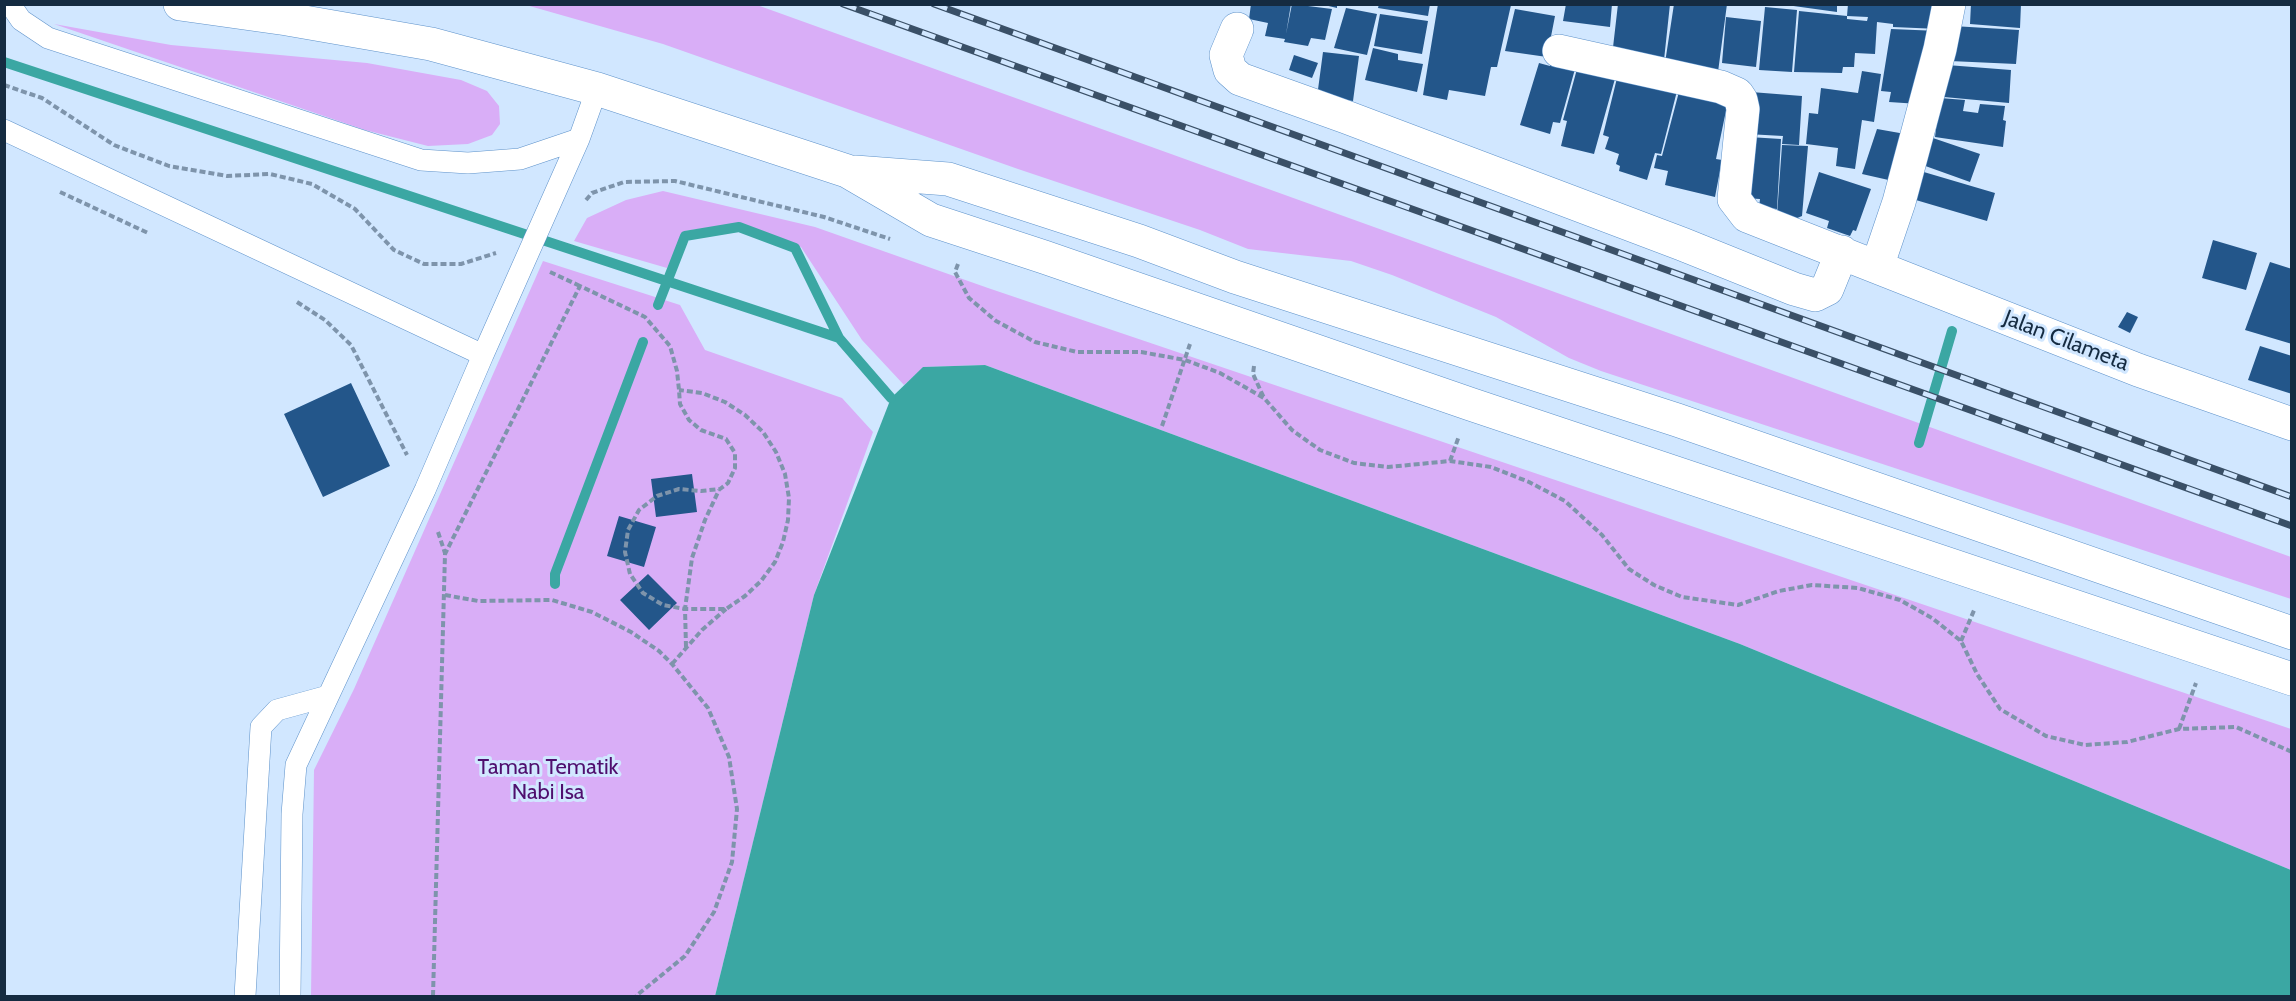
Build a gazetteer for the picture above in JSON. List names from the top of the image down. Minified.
{"streets":{"street":["Jalan Cilameta"]},"parks":["Taman Tematik Nabi Isa"]}
